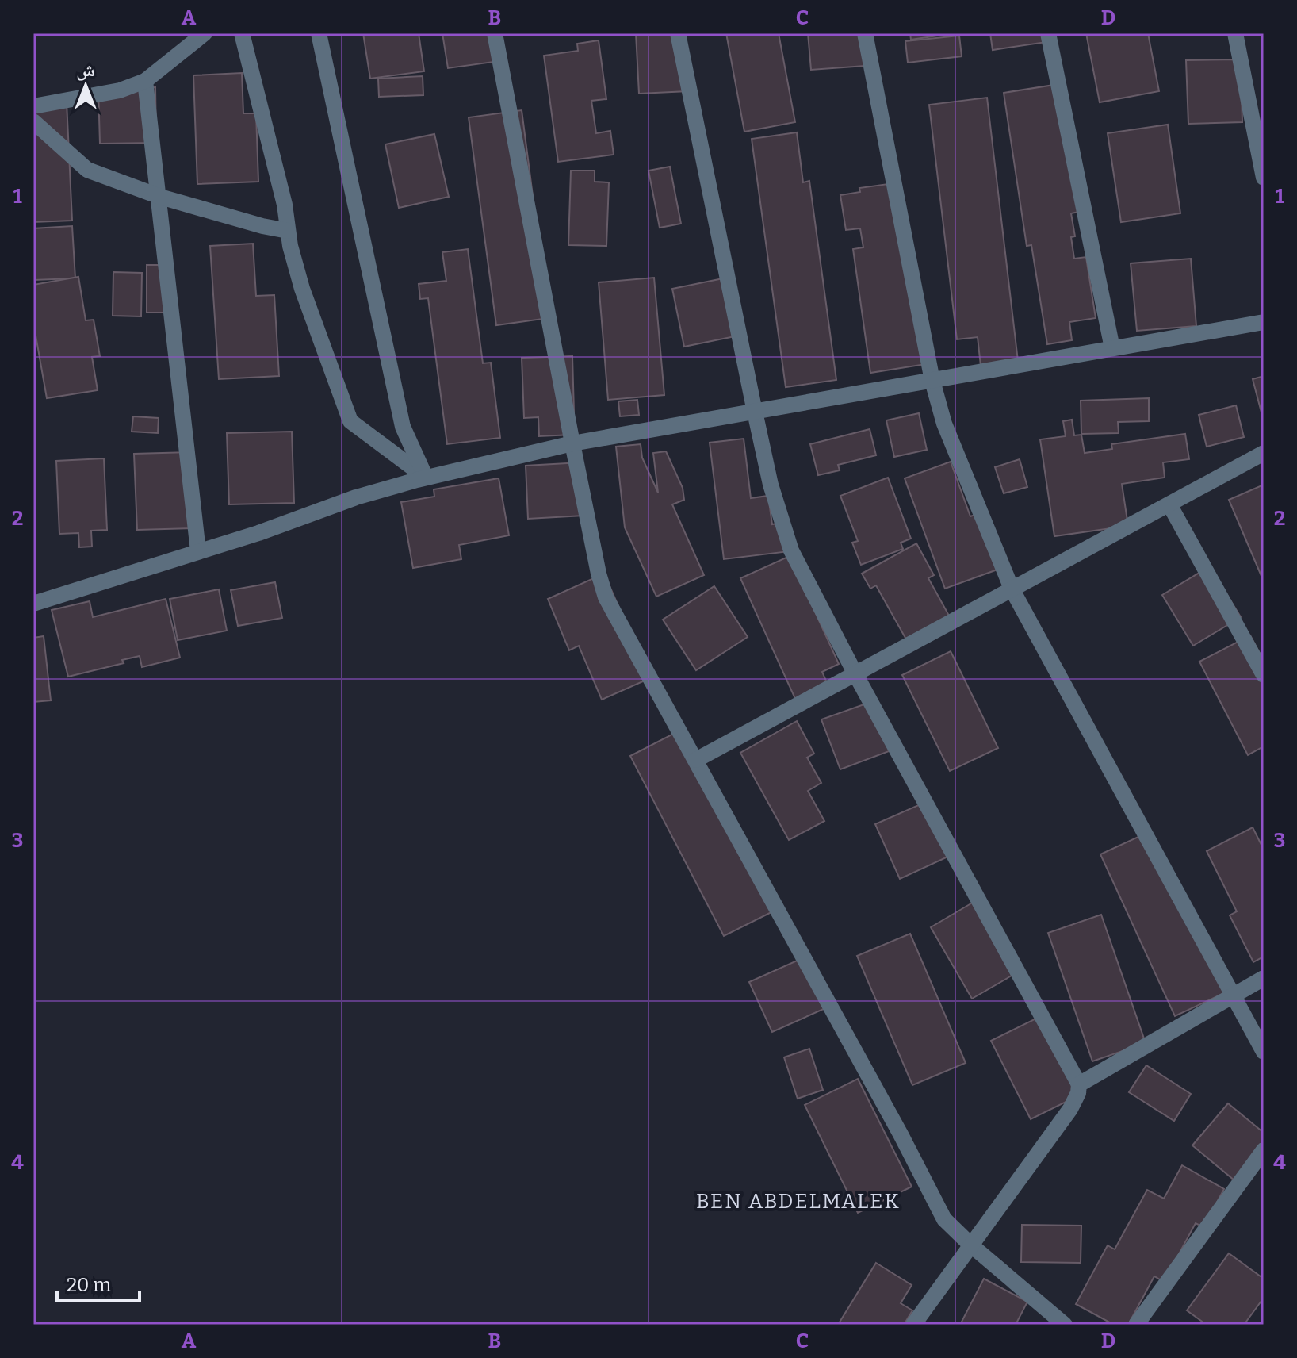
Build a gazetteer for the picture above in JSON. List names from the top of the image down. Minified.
{"districts":["BEN ABDELMALEK"],"scale_bar":"20 m","north":"top","grid":{"columns":["A","B","C","D"],"rows":["1","2","3","4"]}}
